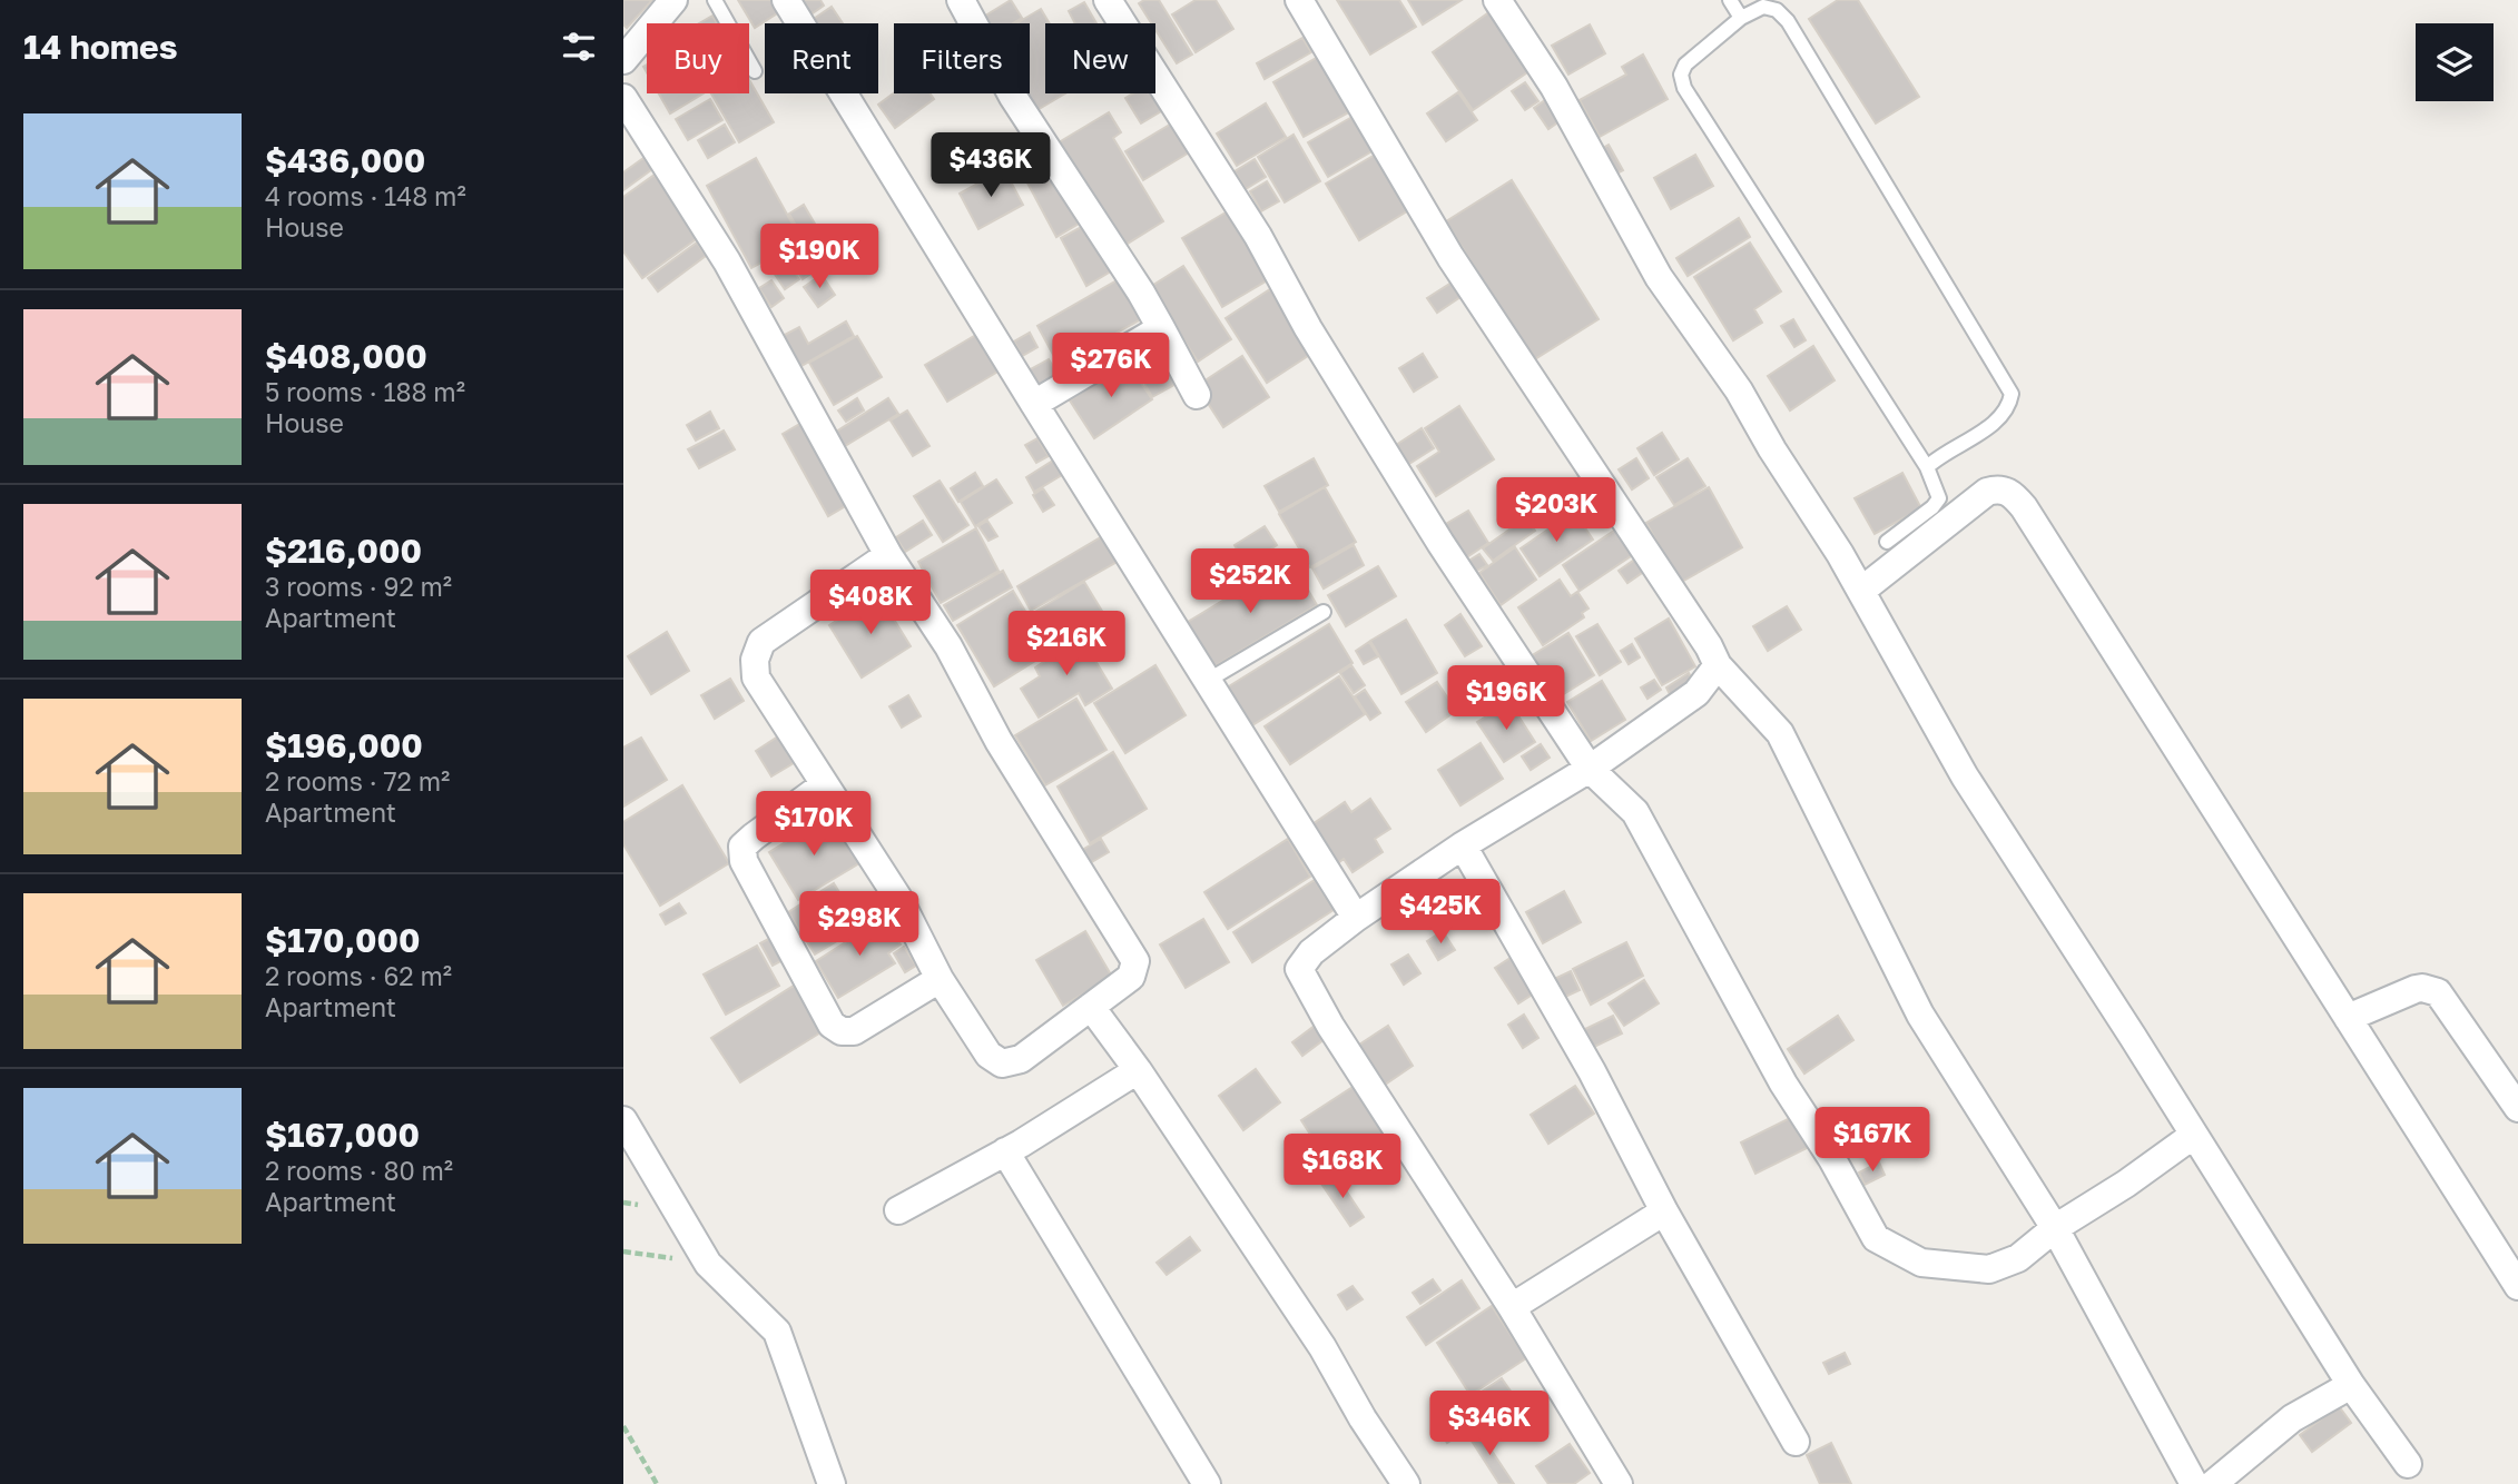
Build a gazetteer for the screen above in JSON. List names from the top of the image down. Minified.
{"page":{"heading":"14 homes","chip":["Buy","Rent","Filters","New"],"list":[{"name":"$436,000","note":"4 rooms · 148 m² · House"},{"name":"$408,000","note":"5 rooms · 188 m² · House"},{"name":"$216,000","note":"3 rooms · 92 m² · Apartment"},{"name":"$196,000","note":"2 rooms · 72 m² · Apartment"},{"name":"$170,000","note":"2 rooms · 62 m² · Apartment"},{"name":"$167,000","note":"2 rooms · 80 m² · Apartment"}],"price":["$436K","$190K","$276K","$203K","$252K","$408K","$216K","$196K","$170K","$425K","$298K","$167K","$168K","$346K"]}}
